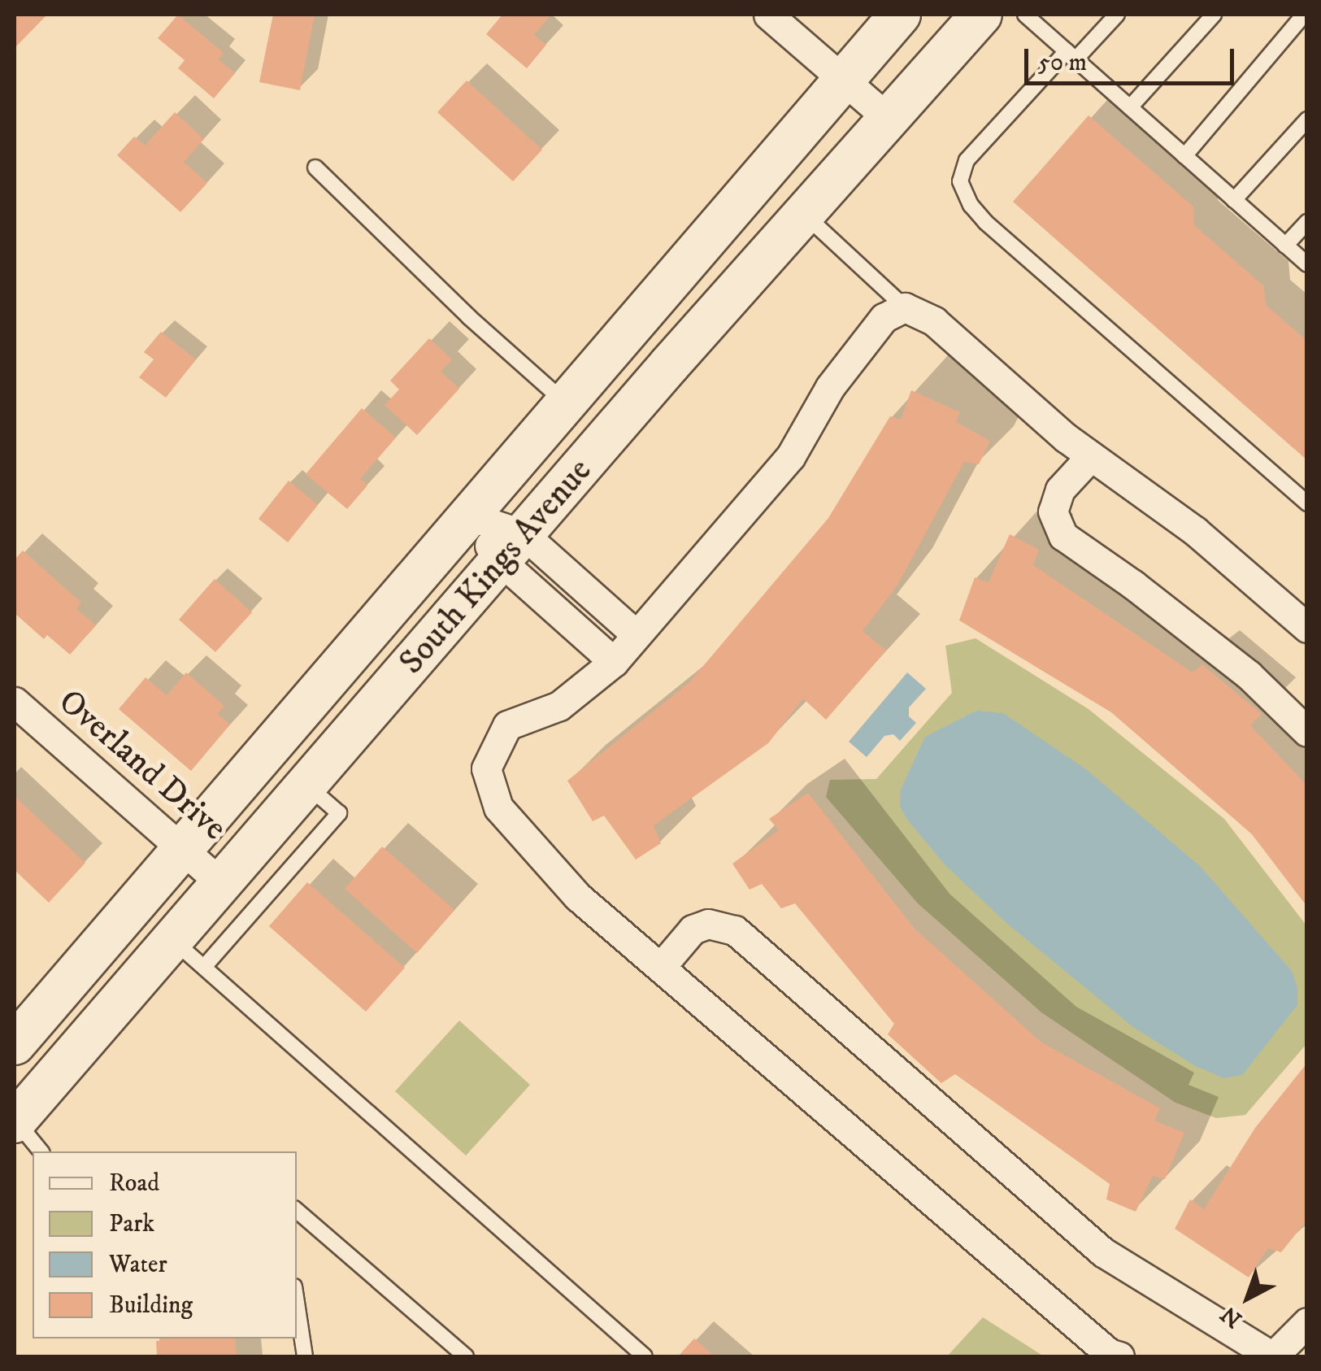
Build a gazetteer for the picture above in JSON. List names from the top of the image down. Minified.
{"streets":{"main road":["South Kings Avenue"],"street":["Overland Drive"]},"crossings":[["South Kings Avenue","Overland Drive"]],"legend":["Road","Park","Water","Building"],"scale_bar":"50 m","north":"bottom left"}
